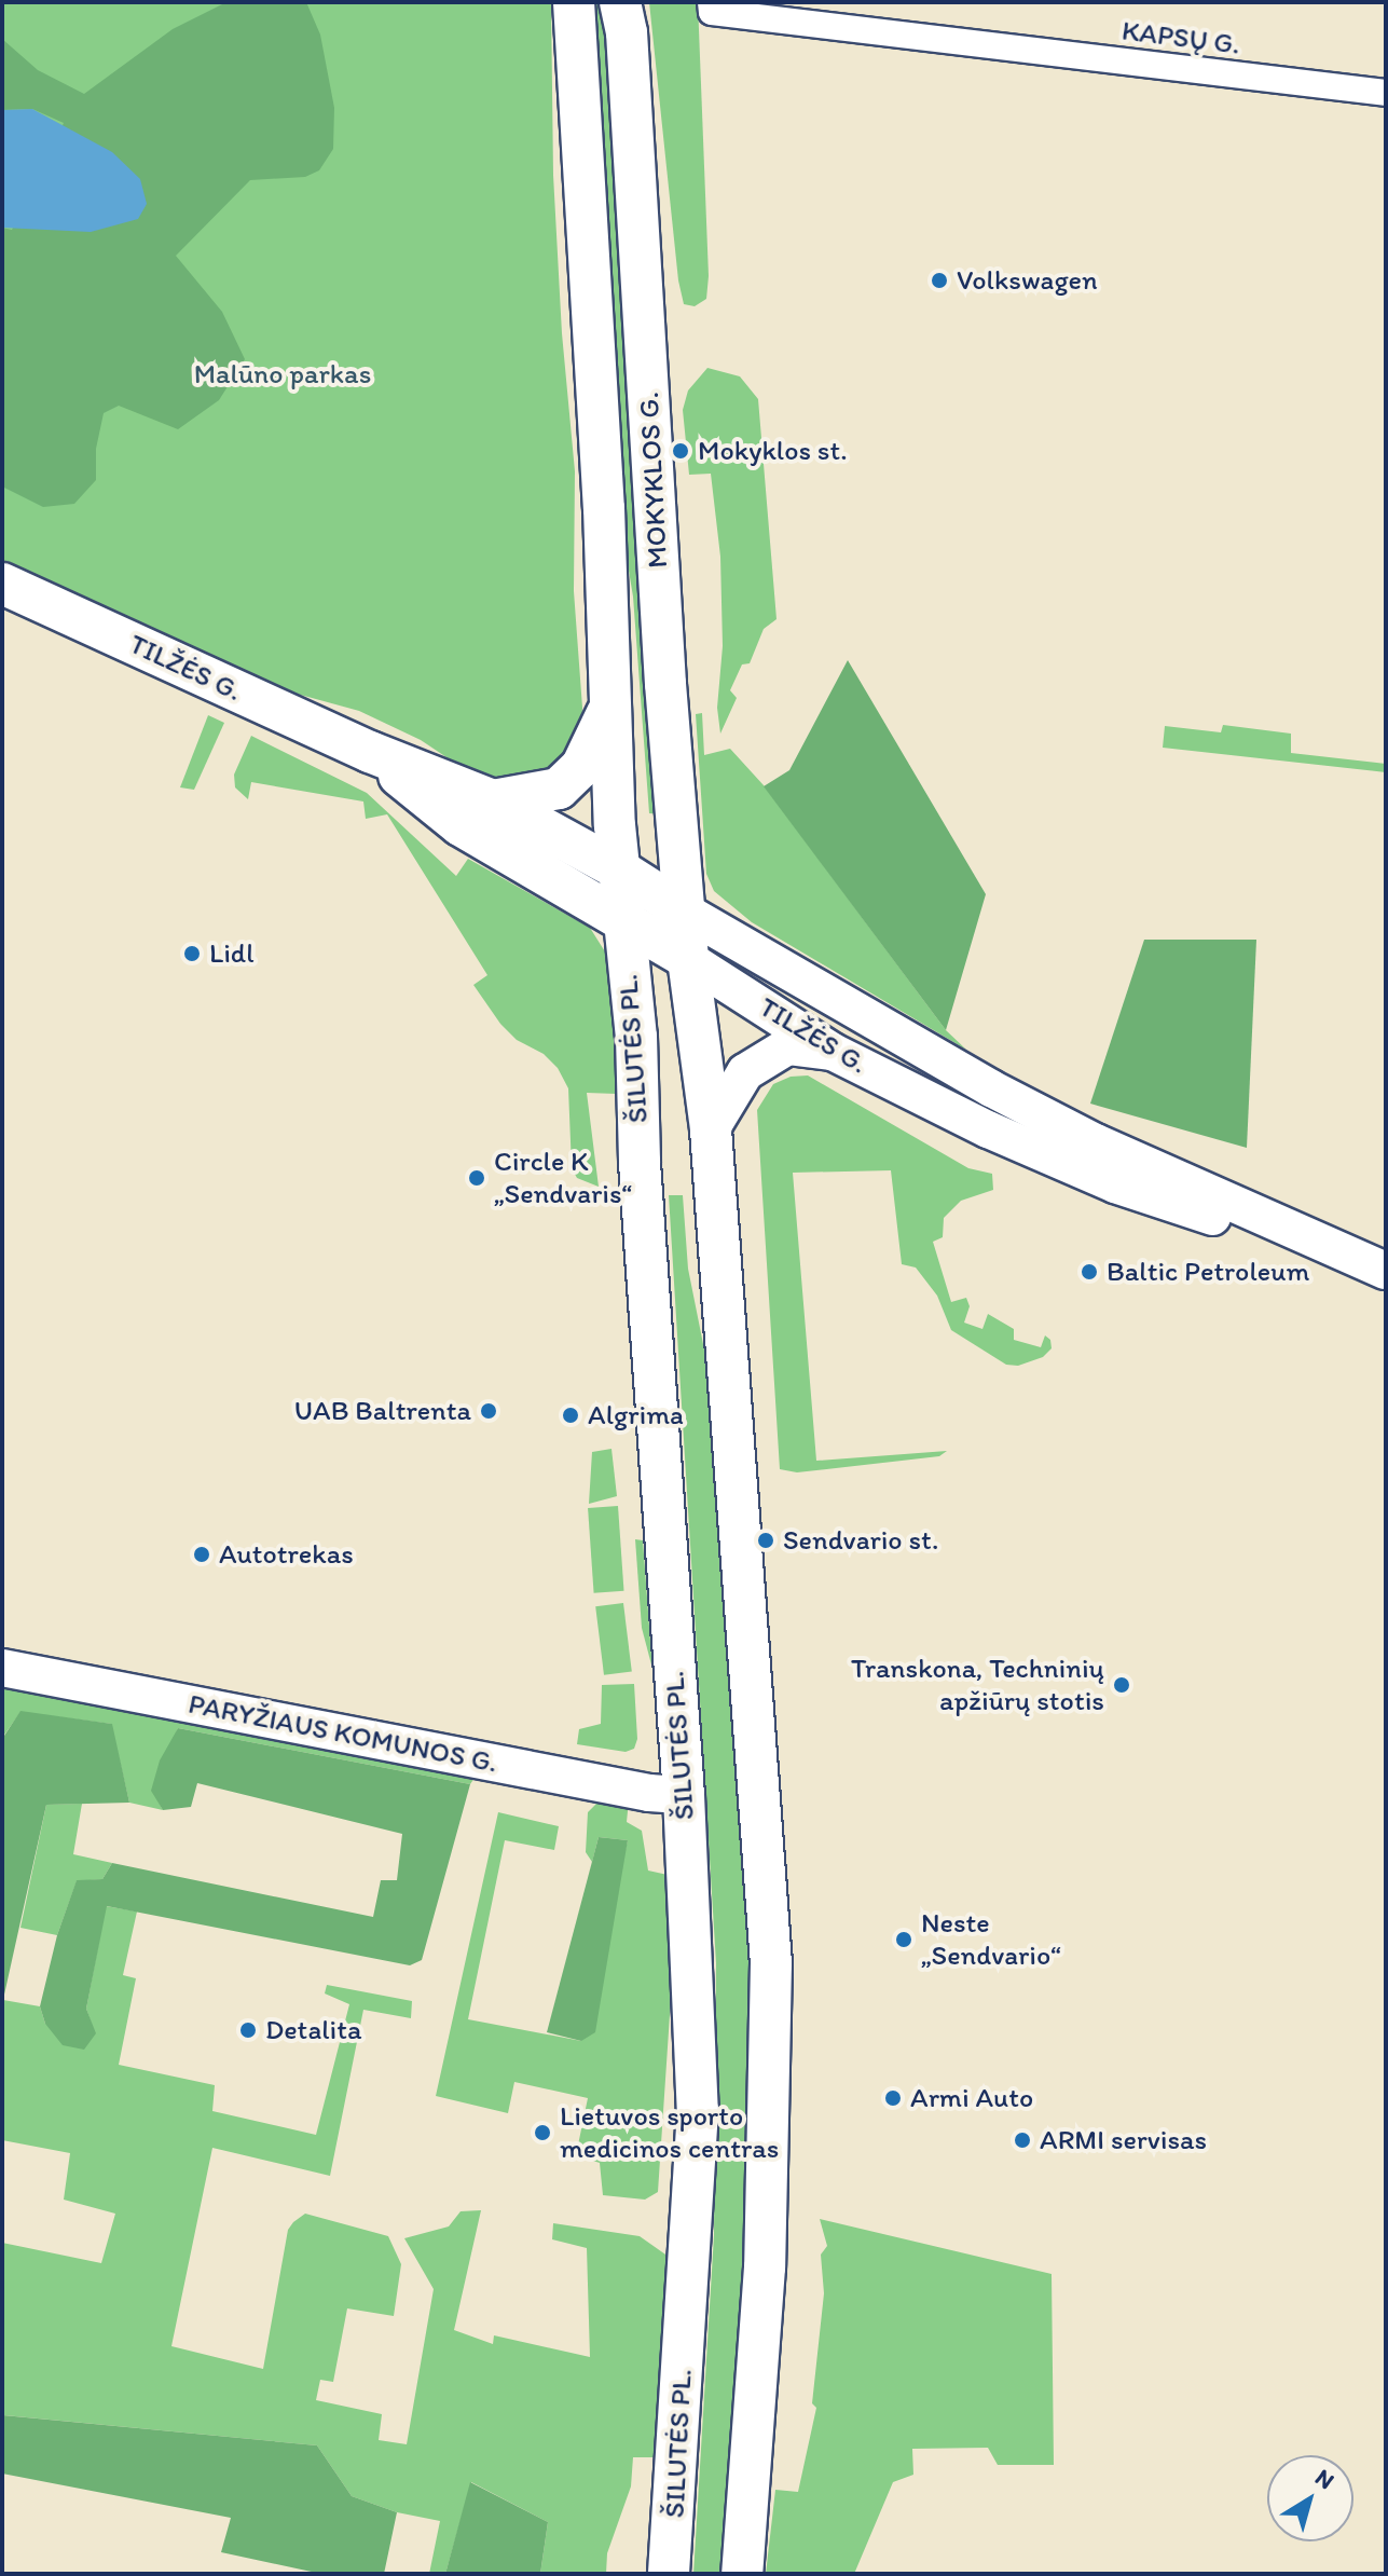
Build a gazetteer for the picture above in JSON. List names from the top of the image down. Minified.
{"streets":{"main road":["MOKYKLOS G.","TILŽĖS G.","ŠILUTĖS PL.","PARYŽIAUS KOMUNOS G."],"street":["KAPSŲ G."]},"crossings":[["MOKYKLOS G.","TILŽĖS G."],["MOKYKLOS G.","ŠILUTĖS PL."],["TILŽĖS G.","ŠILUTĖS PL."],["ŠILUTĖS PL.","PARYŽIAUS KOMUNOS G."]],"parks":["Malūno parkas"],"places":["Volkswagen","Mokyklos st.","Lidl","Circle K „Sendvaris“","Baltic Petroleum","UAB Baltrenta","Algrima","Sendvario st.","Autotrekas","Transkona, Techninių apžiūrų stotis","Neste „Sendvario“","Detalita","Armi Auto","Lietuvos sporto medicinos centras","ARMI servisas"],"north":"top right"}
